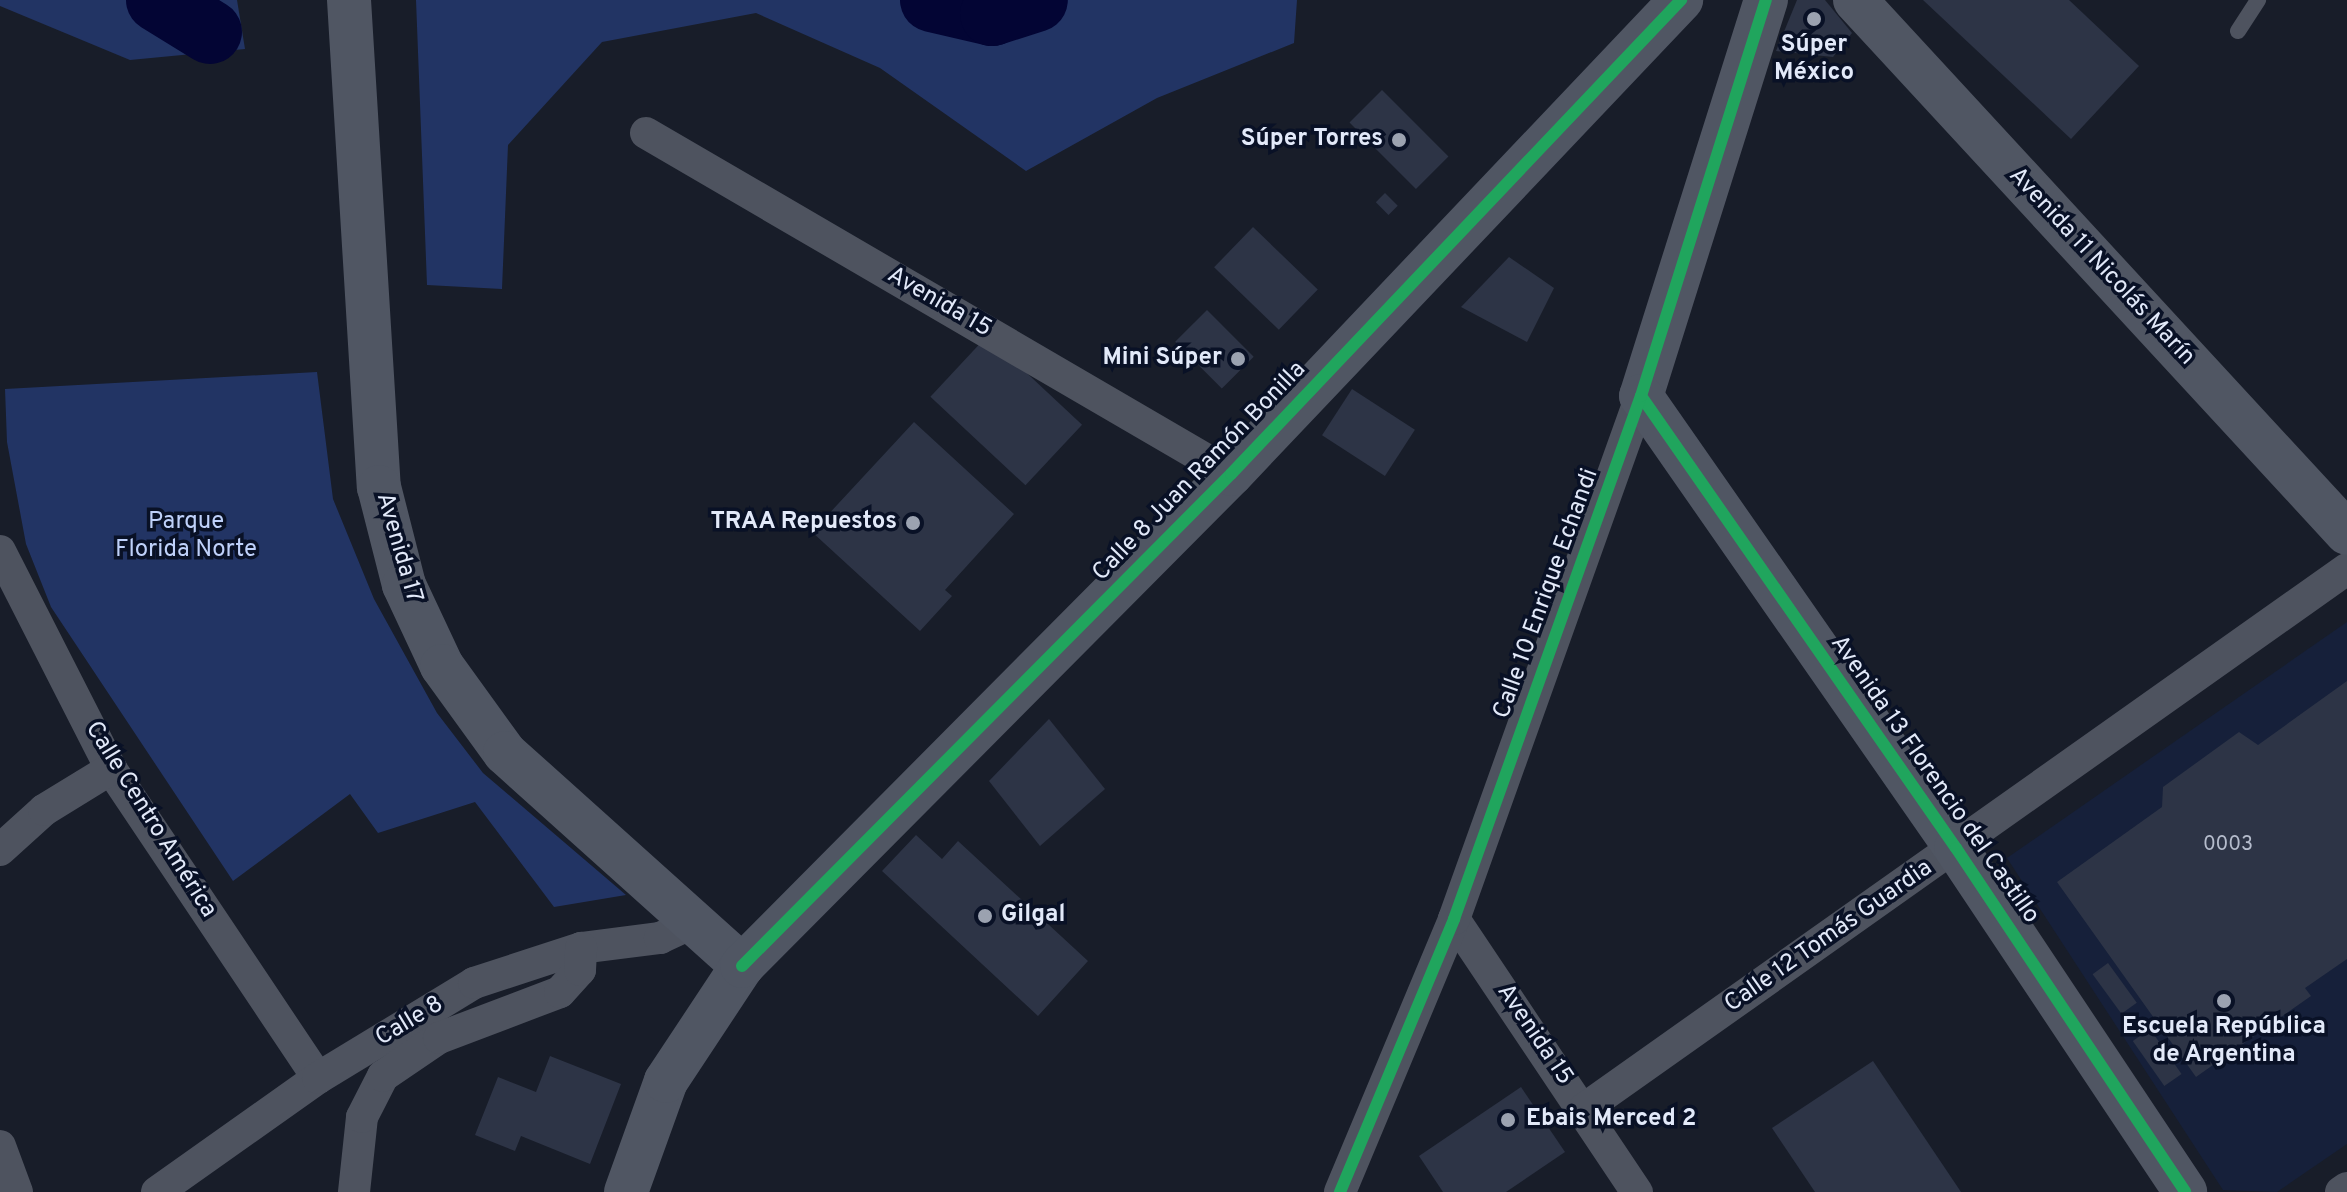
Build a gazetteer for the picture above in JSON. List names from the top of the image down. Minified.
{"streets":{"street":["Avenida 11 Nicolás Marín","Avenida 15","Calle 8 Juan Ramón Bonilla","Avenida 17","Calle 10 Enrique Echandi","Avenida 13 Florencio del Castillo","Calle Centro América","Calle 12 Tomás Guardia","Calle 8"]},"crossings":[["Avenida 15","Calle 8 Juan Ramón Bonilla"],["Avenida 15","Calle 10 Enrique Echandi"],["Avenida 15","Calle 12 Tomás Guardia"],["Calle 8 Juan Ramón Bonilla","Avenida 17"],["Avenida 17","Calle 8"],["Calle 10 Enrique Echandi","Avenida 13 Florencio del Castillo"],["Avenida 13 Florencio del Castillo","Calle 12 Tomás Guardia"],["Calle Centro América","Calle 8"]],"parks":["Parque Florida Norte"],"places":["Súper México","Súper Torres","Mini Súper","TRAA Repuestos","Gilgal","Escuela República de Argentina","Ebais Merced 2"],"house_numbers":["0003"]}
